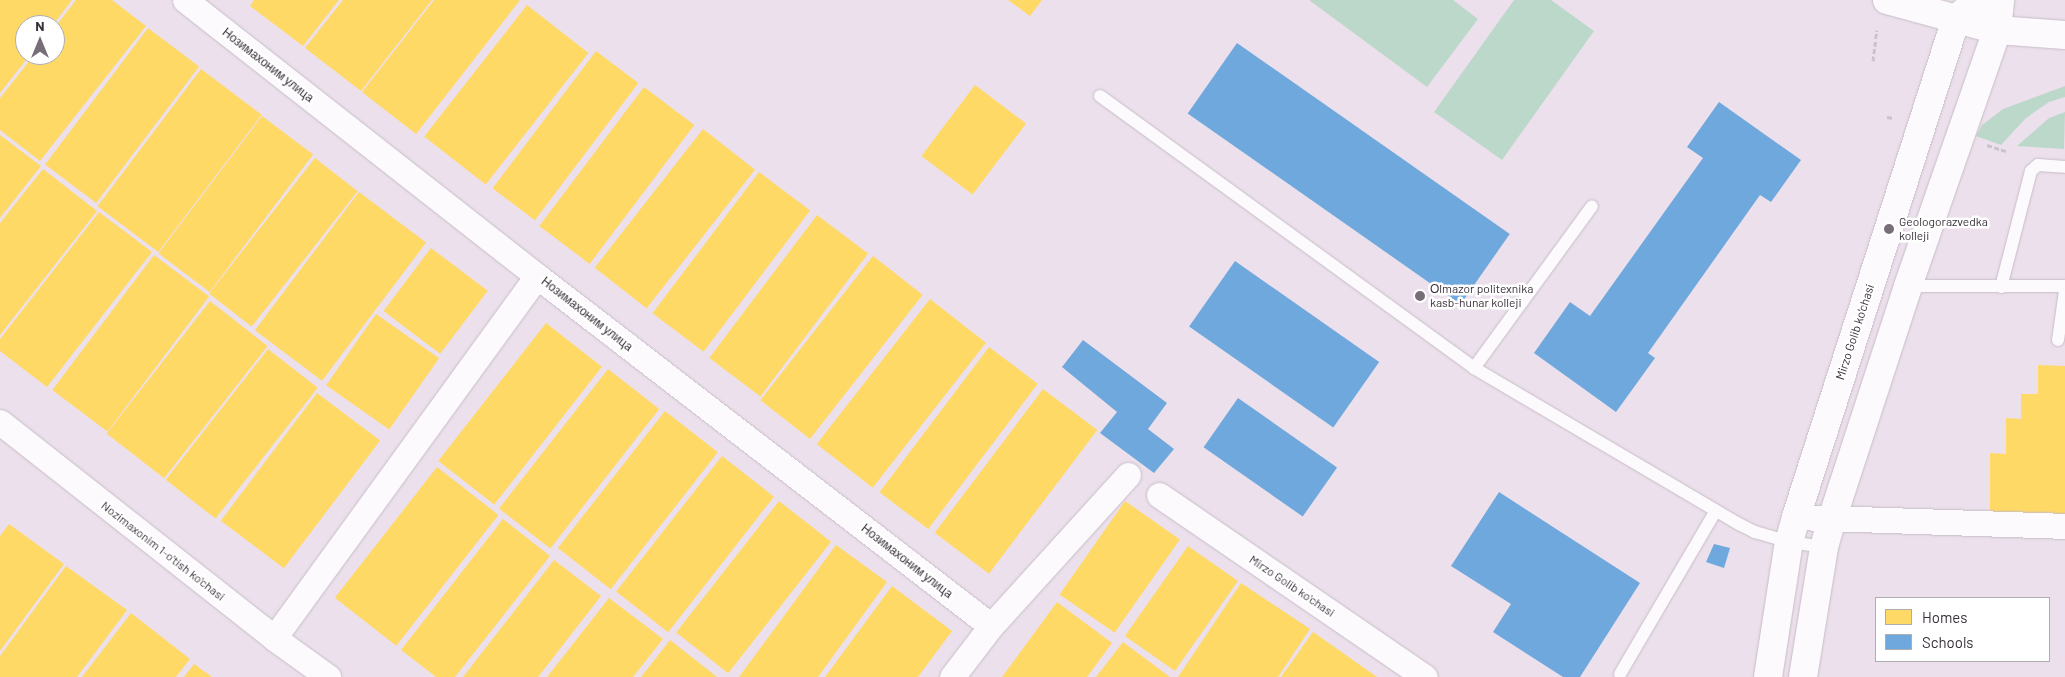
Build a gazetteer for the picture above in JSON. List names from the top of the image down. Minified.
{"streets":{"main road":["Mirzo Golib ko'chasi"],"street":["Нозимахоним улица","Nozimaxonim 1-o'tish ko'chasi"]},"places":["Geologorazvedka kolleji","Оlmazor politexnika kasb-hunar kolleji"],"legend":["Homes","Schools"],"north":"top"}
